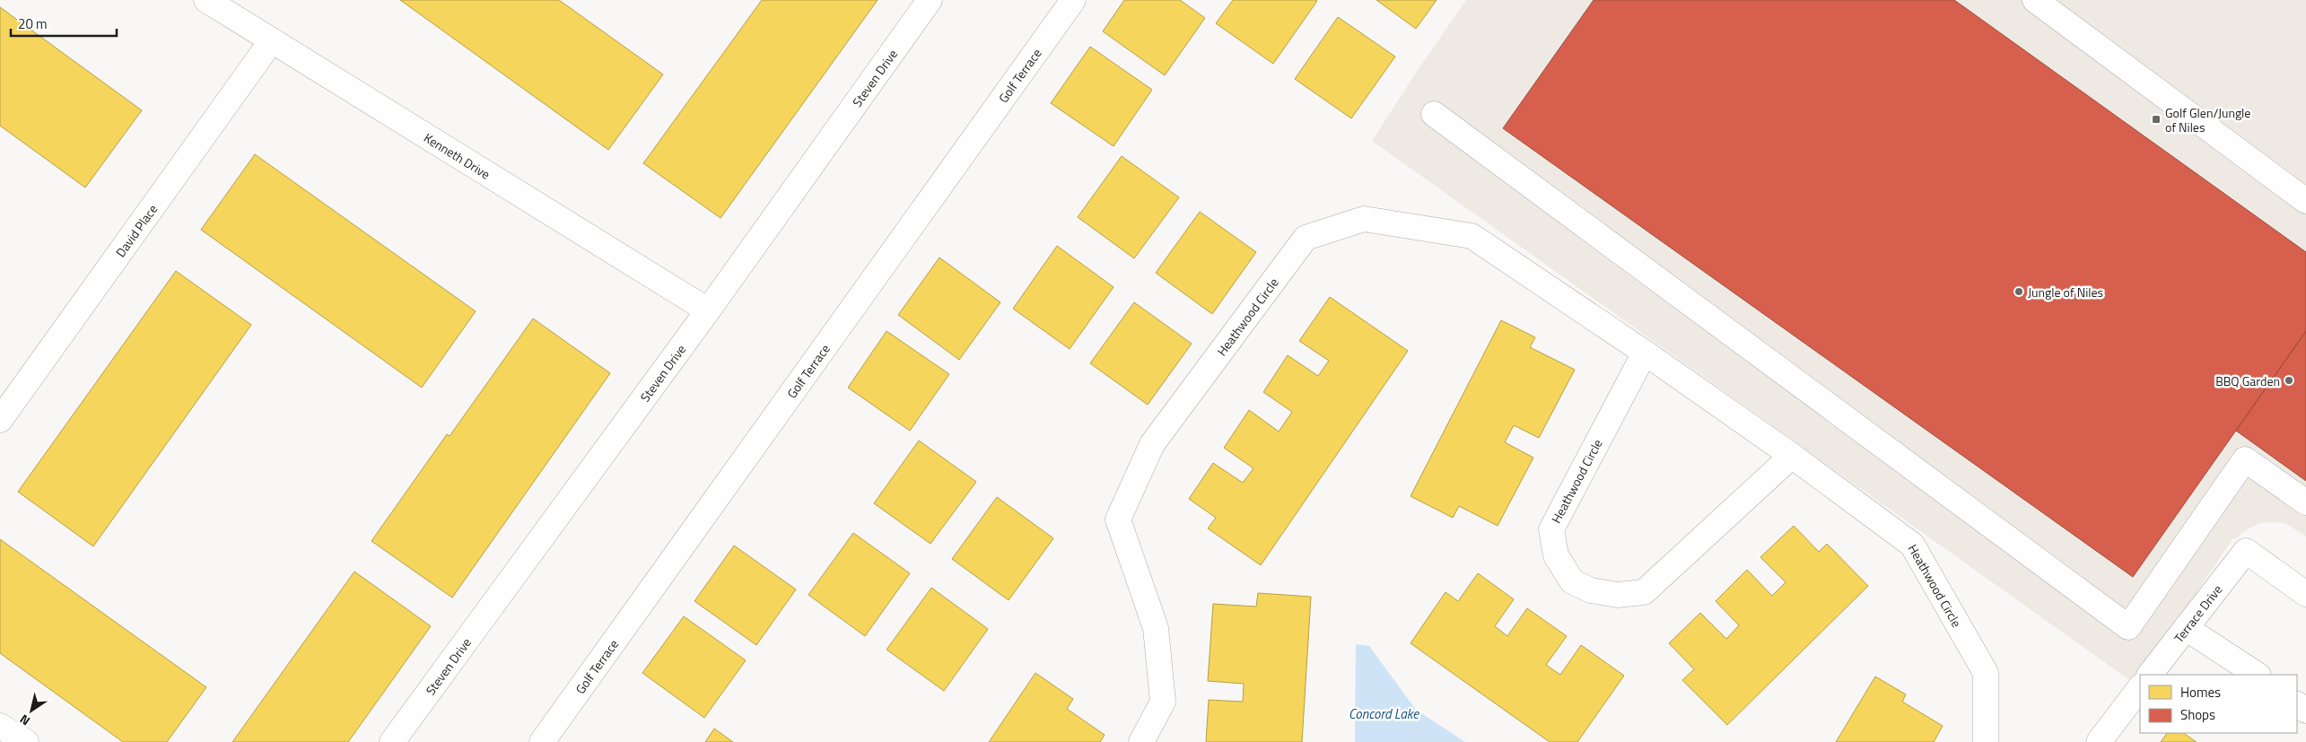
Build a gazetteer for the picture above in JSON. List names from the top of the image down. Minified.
{"streets":{"street":["Golf Terrace","Steven Drive","Kenneth Drive","David Place","Heathwood Circle","Terrace Drive"]},"crossings":[["Steven Drive","Kenneth Drive"],["Kenneth Drive","David Place"]],"water":["Concord Lake"],"places":{"transit":["Golf Glen/Jungle of Niles"],"other":["Jungle of Niles","BBQ Garden"]},"legend":["Homes","Shops"],"scale_bar":"20 m","north":"bottom left"}
